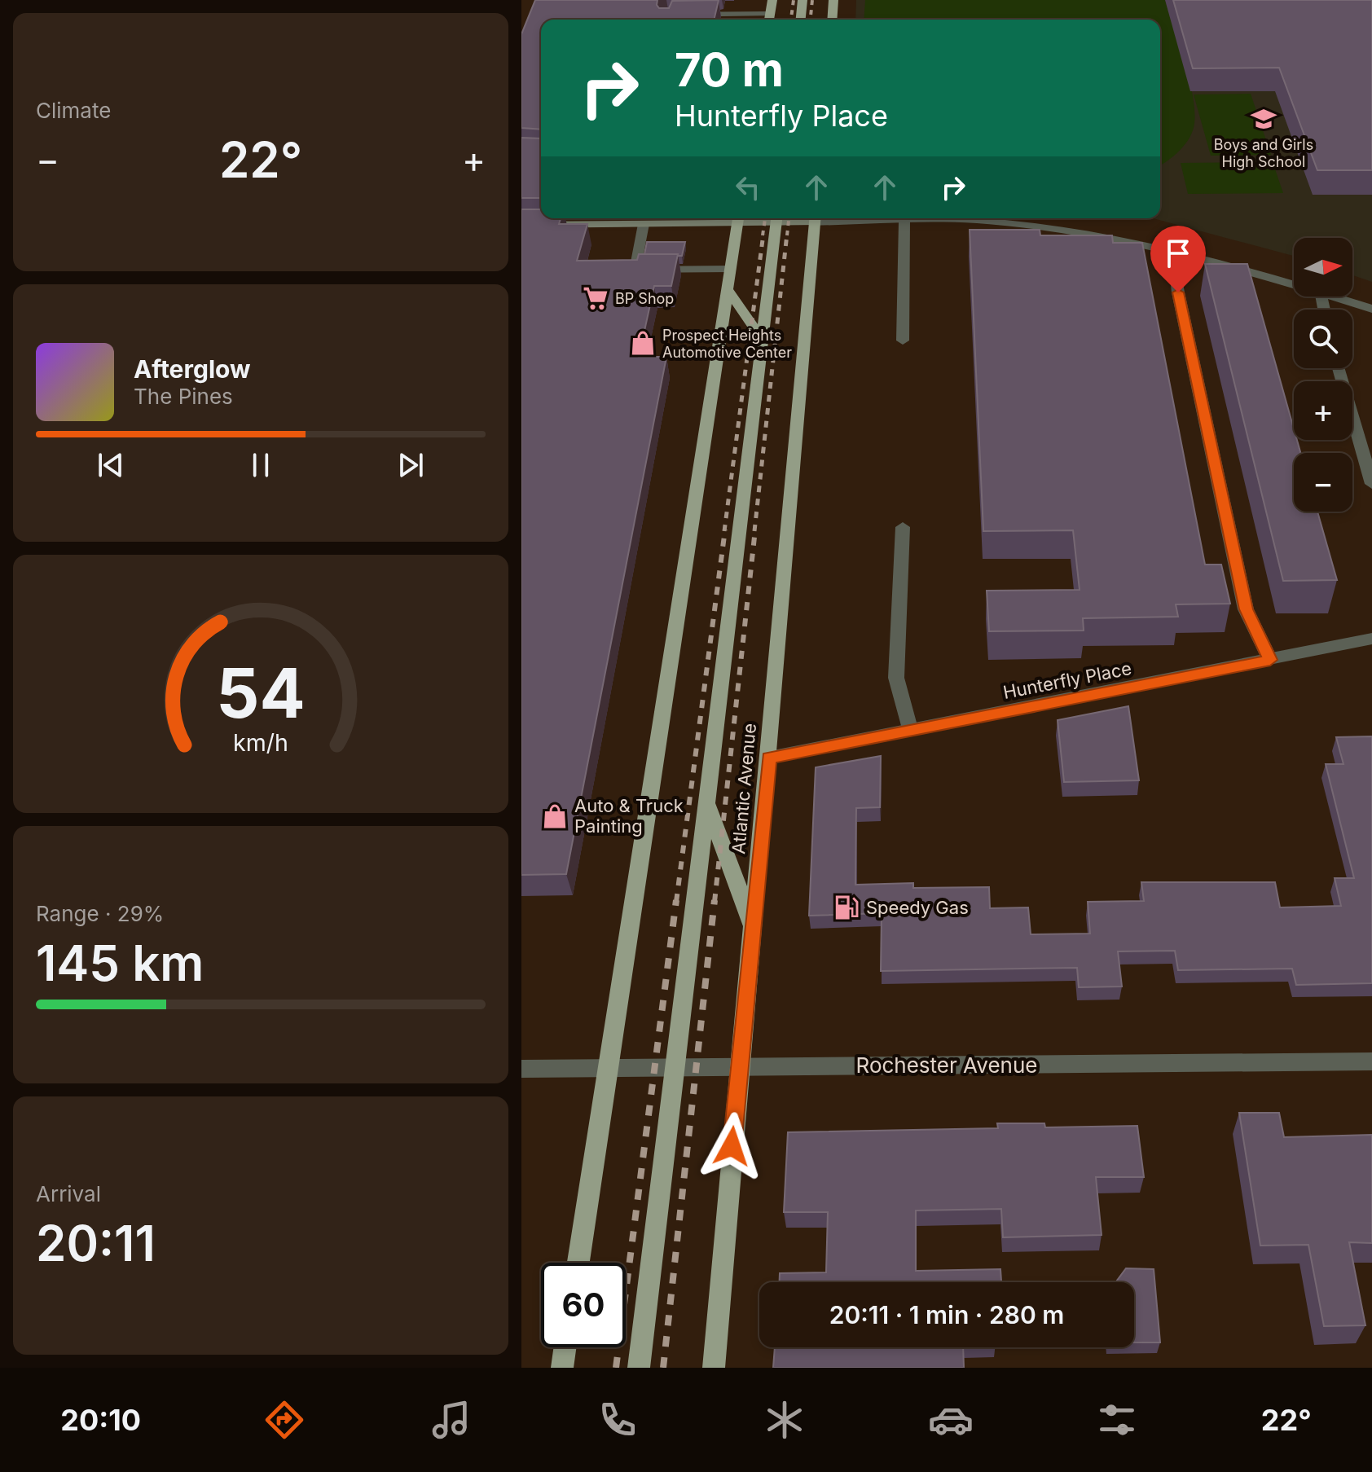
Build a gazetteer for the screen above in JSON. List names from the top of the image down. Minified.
{"streets":{"main road":["Atlantic Avenue"],"street":["Hunterfly Place","Rochester Avenue"]},"crossings":[["Hunterfly Place","Atlantic Avenue"],["Atlantic Avenue","Rochester Avenue"]],"places":{"school or university":["Boys and Girls High School"],"supermarket":["BP Shop"],"shop":["Prospect Heights Automotive Center","Auto & Truck Painting"],"fuel station":["Speedy Gas"]},"north":"right","page":{"tile":["Climate",["Range · 29%","145 km"],["Arrival","20:11"]],"turn":["70 m","Hunterfly Place"],"heat":["−","22°","+"],"map_buttons":["+","−"],"song":["Afterglow","The Pines"],"limit":"60","trip":"20:11 · 1 min · 280 m","tabs":["20:10","22°"],"gauge":["54","km/h"]}}
